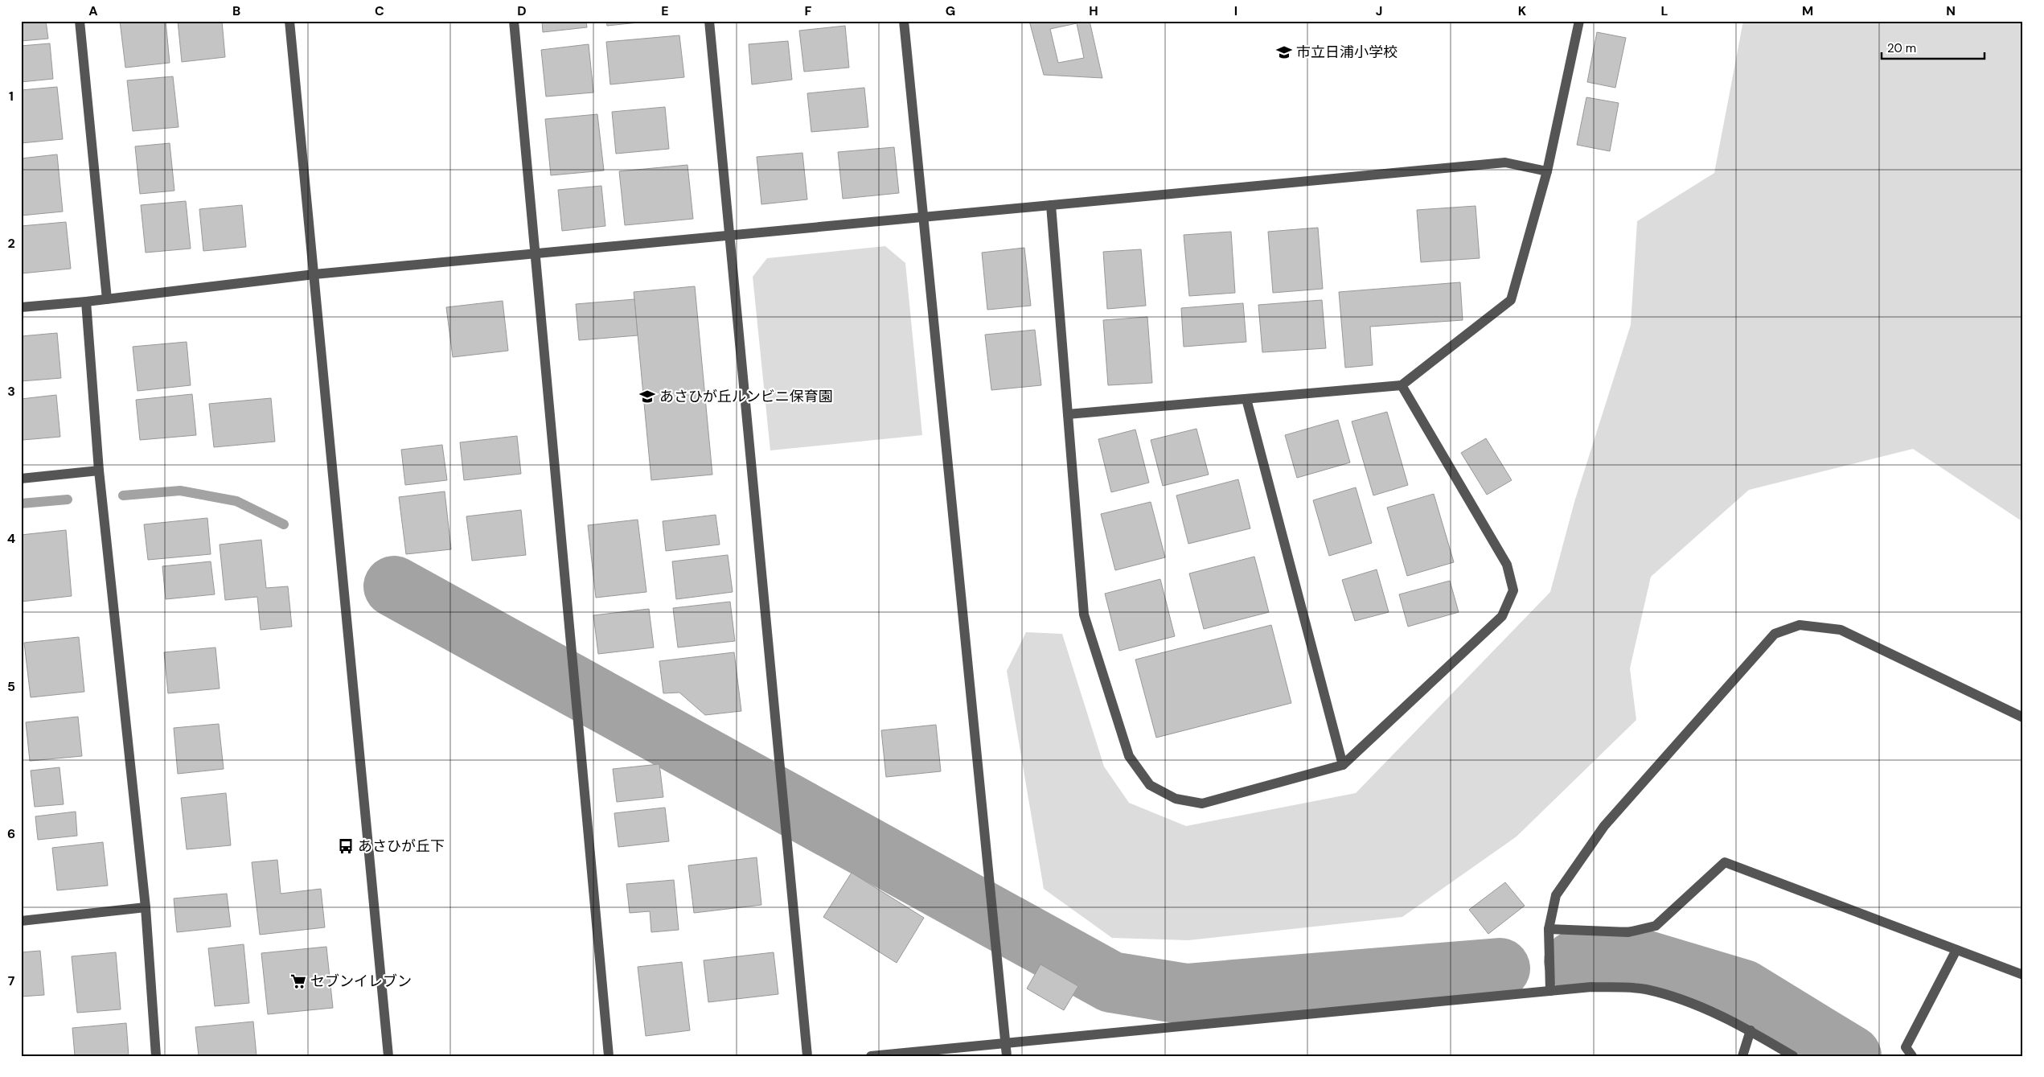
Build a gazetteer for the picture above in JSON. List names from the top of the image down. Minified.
{"places":{"school or university":["市立日浦小学校","あさひが丘ルンビニ保育園"],"bus stop":["あさひが丘下"],"supermarket":["セブンイレブン"]},"scale_bar":"20 m","grid":{"columns":["A","B","C","D","E","F","G","H","I","J","K","L","M","N"],"rows":["1","2","3","4","5","6","7"]}}
